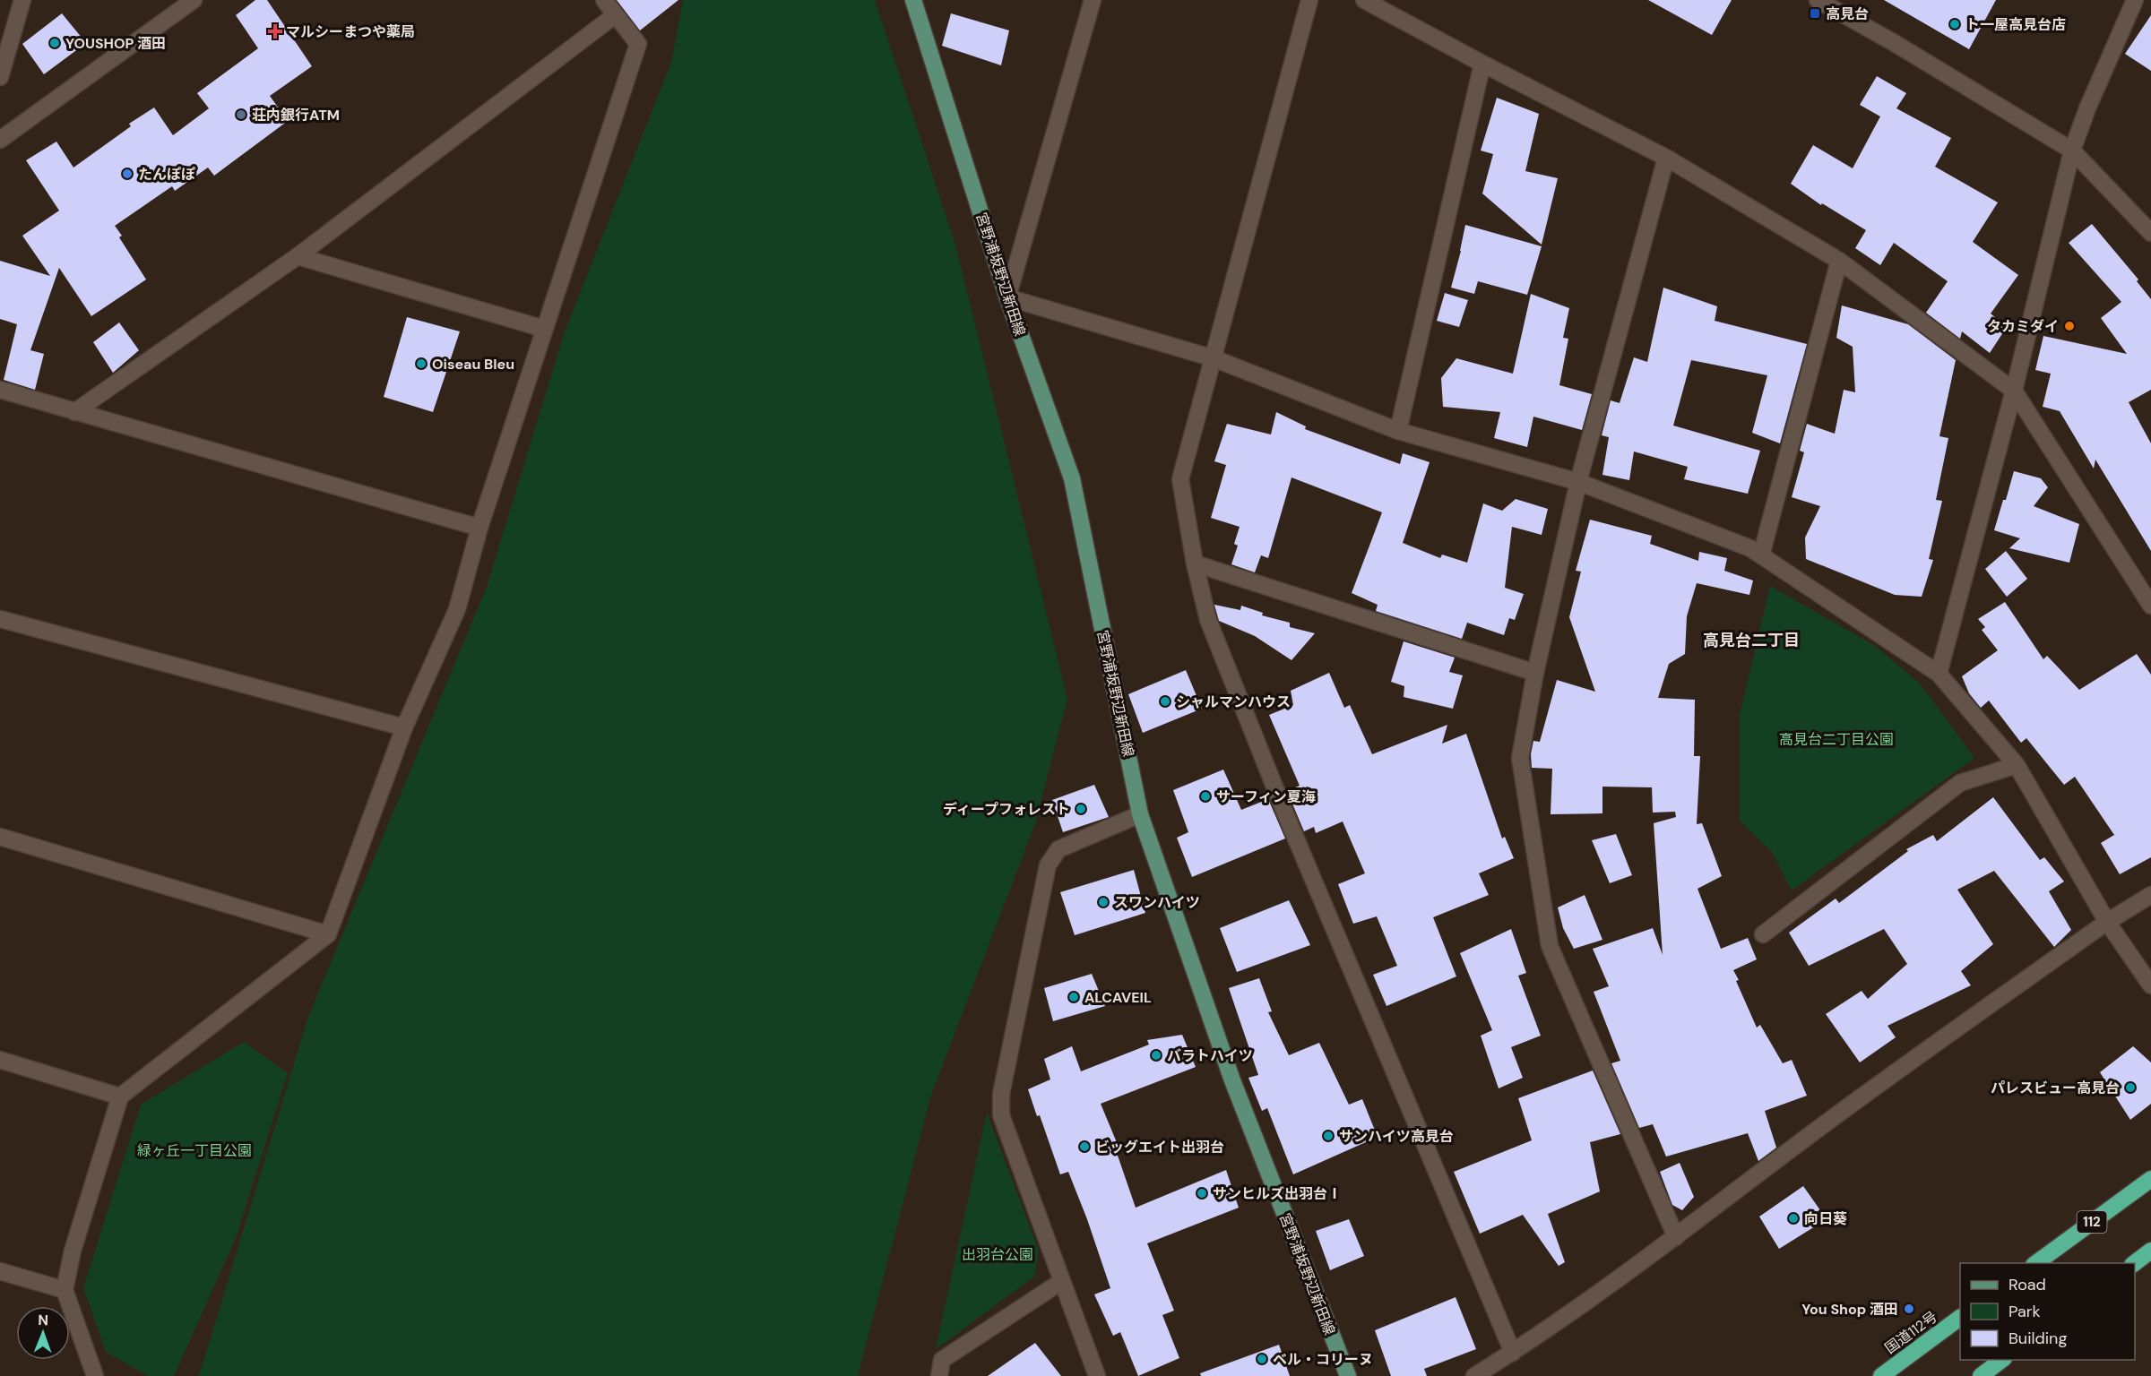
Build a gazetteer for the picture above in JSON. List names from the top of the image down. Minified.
{"streets":{"highway":["112","国道112号"],"main road":["宮野浦坂野辺新田線"]},"districts":["高見台二丁目"],"parks":["高見台二丁目公園","緑ヶ丘一丁目公園","出羽台公園"],"places":{"transit":["高見台"],"other":["ト一屋高見台店","YOUSHOP 酒田","荘内銀行ATM","たんぽぽ","タカミダイ","Oiseau Bleu","シャルマンハウス","サーフィン夏海","ディープフォレスト","スワンハイツ","ALCAVEIL","バラトハイツ","パレスビュー高見台","サンハイツ高見台","ビッグエイト出羽台","サンヒルズ出羽台Ⅰ","向日葵","You Shop 酒田","ベル・コリーヌ"],"health":["マルシーまつや薬局"]},"legend":["Road","Park","Building"],"north":"top"}
